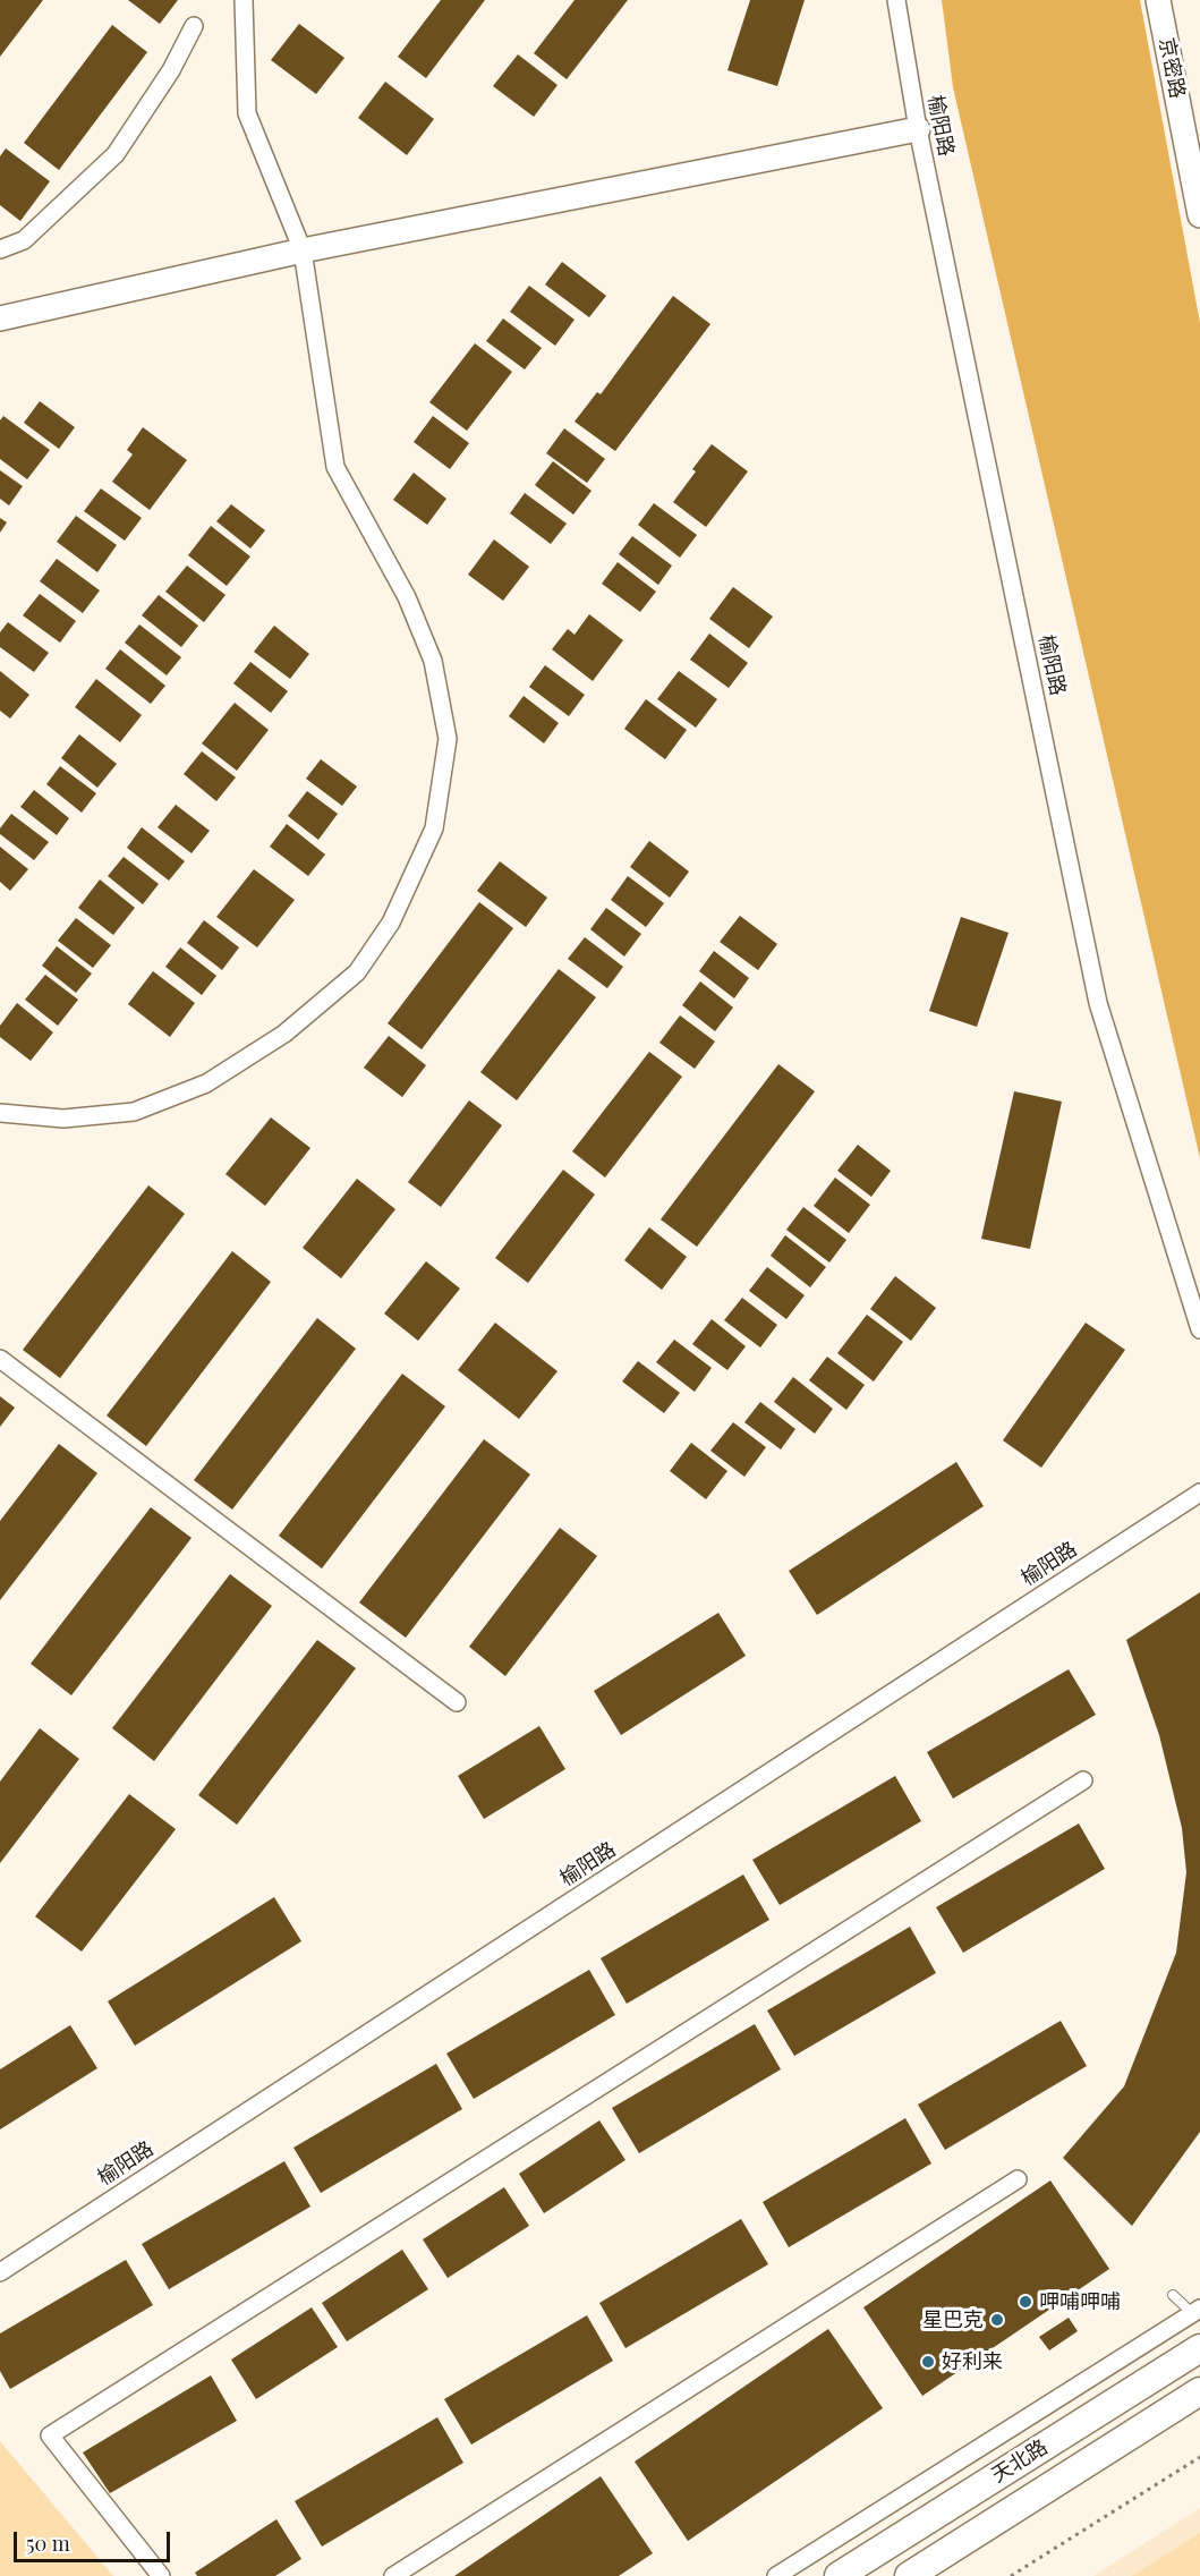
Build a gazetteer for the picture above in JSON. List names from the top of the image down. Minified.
{"streets":{"main road":["天北路"],"street":["京密路","榆阳路"]},"places":["呷哺呷哺","星巴克","好利来"],"scale_bar":"50 m"}
